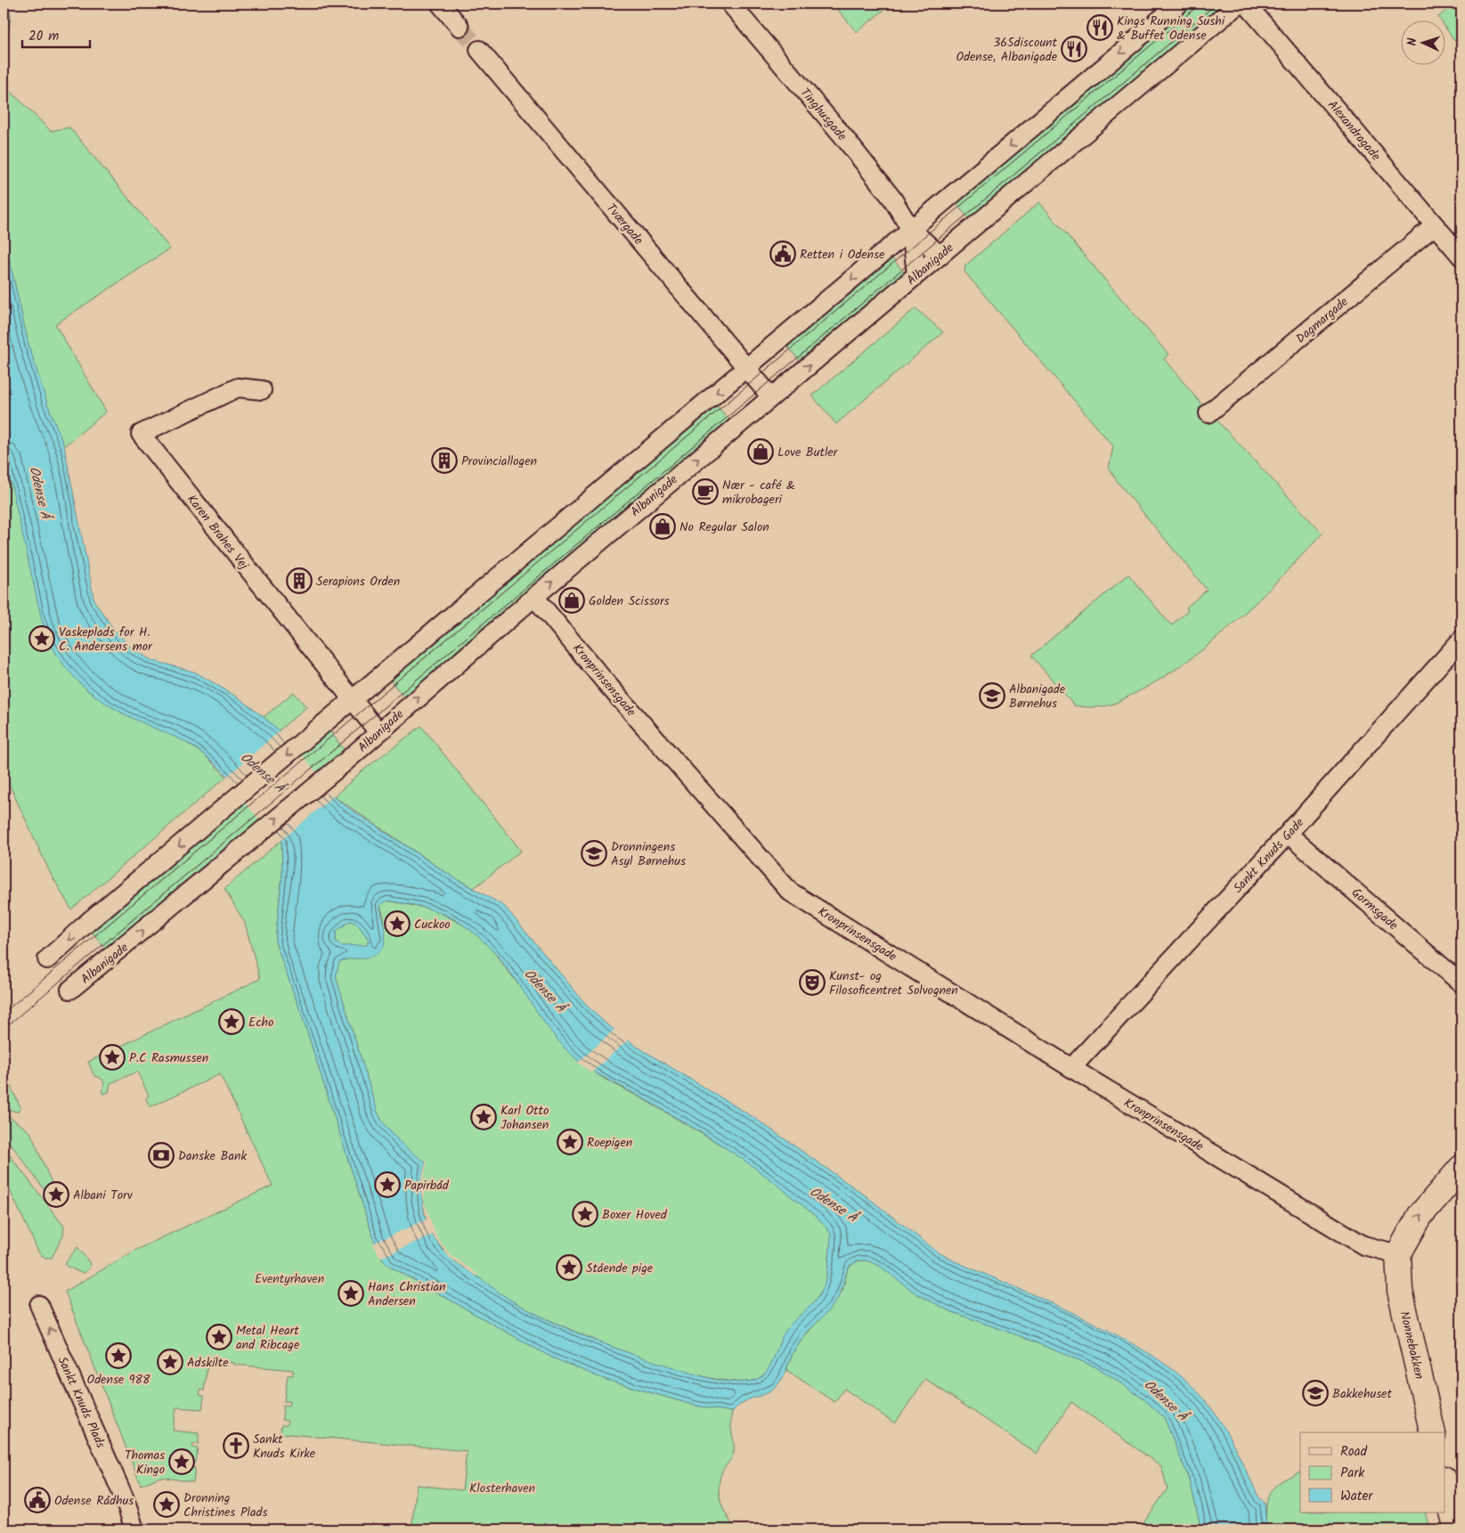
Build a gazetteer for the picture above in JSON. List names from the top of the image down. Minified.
{"streets":{"main road":["Nonnebakken"],"street":["Tinghusgade","Alexandragade","Tværgade","Albanigade","Dagmargade","Karen Brahes Vej","Kronprinsensgade","Sankt Knuds Gade","Gormsgade","Sankt Knuds Plads"]},"crossings":[["Tinghusgade","Albanigade"],["Alexandragade","Dagmargade"],["Tværgade","Albanigade"],["Albanigade","Karen Brahes Vej"],["Albanigade","Kronprinsensgade"],["Kronprinsensgade","Sankt Knuds Gade"],["Kronprinsensgade","Nonnebakken"],["Sankt Knuds Gade","Gormsgade"]],"one_way":["Sankt Knuds Plads"],"water":["Odense Å"],"parks":["Eventyrhaven","Klosterhaven"],"places":{"restaurant":["Kings Running Sushi & Buffet Odense","365discount Odense, Albanigade"],"public building":["Retten i Odense","Odense Rådhus"],"shop":["Love Butler","No Regular Salon","Golden Scissors"],"building":["Provinciallogen","Serapions Orden"],"cafe":["Nær - café & mikrobageri"],"place":["Vaskeplads for H. C. Andersens mor","Cuckoo","Echo","P.C Rasmussen","Karl Otto Johansen","Roepigen","Papirbåd","Albani Torv","Boxer Hoved","Stående pige","Hans Christian Andersen","Metal Heart and Ribcage","Odense 988","Adskilte","Thomas Kingo","Dronning Christines Plads"],"school or university":["Albanigade Børnehus","Dronningens Asyl Børnehus","Bakkehuset"],"theatre":["Kunst- og Filosoficentret Solvognen"],"bank":["Danske Bank"],"church":["Sankt Knuds Kirke"]},"legend":["Road","Park","Water"],"scale_bar":"20 m","north":"left"}
